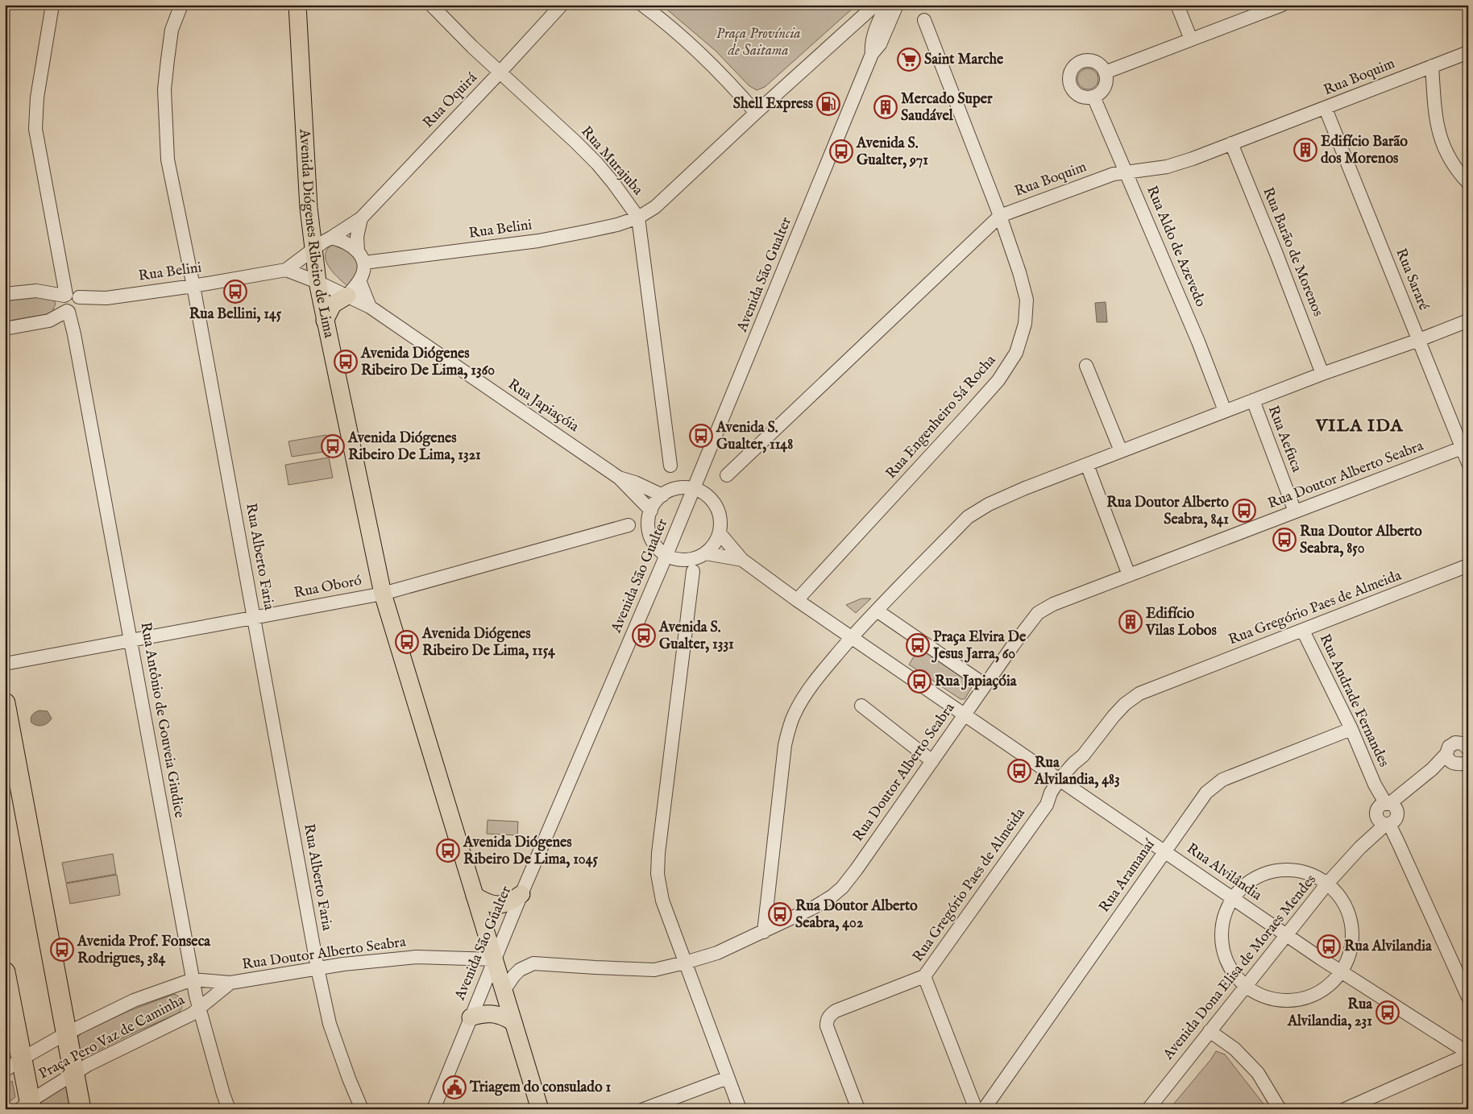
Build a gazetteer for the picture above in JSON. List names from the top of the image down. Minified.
{"streets":{"main road":["Avenida Diógenes Ribeiro de Lima"],"street":["Rua Boquim","Rua Oquirá","Rua Murajuba","Rua Belini","Rua Aldo de Azevedo","Rua Barão de Morenos","Avenida São Gualter","Rua Sararé","Rua Japiaçóia","Rua Engenheiro Sá Rocha","Rua Aefuca","Rua Doutor Alberto Seabra","Rua Alberto Faria","Rua Oboró","Rua Gregório Paes de Almeida","Rua Andrade Fernandes","Rua Antônio de Gouveia Giudice","Rua Alvilândia","Rua Aramanaí","Avenida Dona Elisa de Moraes Mendes","Praça Pero Vaz de Caminha"]},"crossings":[["Rua Boquim","Rua Aldo de Azevedo"],["Rua Boquim","Rua Barão de Morenos"],["Rua Boquim","Rua Sararé"],["Rua Boquim","Rua Engenheiro Sá Rocha"],["Rua Oquirá","Rua Murajuba"],["Rua Oquirá","Rua Belini"],["Rua Oquirá","Avenida Diógenes Ribeiro de Lima"],["Rua Oquirá","Rua Japiaçóia"],["Rua Murajuba","Rua Belini"],["Rua Belini","Avenida Diógenes Ribeiro de Lima"],["Rua Belini","Avenida São Gualter"],["Rua Belini","Rua Japiaçóia"],["Rua Belini","Rua Alberto Faria"],["Rua Belini","Rua Antônio de Gouveia Giudice"],["Avenida Diógenes Ribeiro de Lima","Avenida São Gualter"],["Avenida Diógenes Ribeiro de Lima","Rua Japiaçóia"],["Avenida Diógenes Ribeiro de Lima","Rua Doutor Alberto Seabra"],["Avenida Diógenes Ribeiro de Lima","Rua Oboró"],["Avenida São Gualter","Rua Doutor Alberto Seabra"],["Rua Sararé","Rua Doutor Alberto Seabra"],["Rua Aefuca","Rua Doutor Alberto Seabra"],["Rua Doutor Alberto Seabra","Rua Alberto Faria"],["Rua Doutor Alberto Seabra","Rua Antônio de Gouveia Giudice"],["Rua Doutor Alberto Seabra","Rua Alvilândia"],["Rua Doutor Alberto Seabra","Praça Pero Vaz de Caminha"],["Rua Alberto Faria","Rua Oboró"],["Rua Oboró","Rua Antônio de Gouveia Giudice"],["Rua Gregório Paes de Almeida","Rua Andrade Fernandes"],["Rua Gregório Paes de Almeida","Rua Alvilândia"],["Rua Andrade Fernandes","Rua Aramanaí"],["Rua Andrade Fernandes","Avenida Dona Elisa de Moraes Mendes"],["Rua Antônio de Gouveia Giudice","Praça Pero Vaz de Caminha"],["Rua Alvilândia","Rua Aramanaí"],["Rua Alvilândia","Avenida Dona Elisa de Moraes Mendes"]],"districts":["VILA IDA"],"parks":["Praça Província de Saitama"],"places":{"supermarket":["Saint Marche"],"fuel station":["Shell Express"],"building":["Mercado Super Saudável","Edifício Barão dos Morenos","Edifício Vilas Lobos"],"bus stop":["Avenida S. Gualter, 971","Rua Bellini, 145","Avenida Diógenes Ribeiro De Lima, 1360","Avenida S. Gualter, 1148","Avenida Diógenes Ribeiro De Lima, 1321","Rua Doutor Alberto Seabra, 841","Rua Doutor Alberto Seabra, 850","Avenida S. Gualter, 1331","Avenida Diógenes Ribeiro De Lima, 1154","Praça Elvira De Jesus Jarra, 60","Rua Japiaçóia","Rua Alvilandia, 483","Avenida Diógenes Ribeiro De Lima, 1045","Rua Doutor Alberto Seabra, 402","Rua Alvilandia","Avenida Prof. Fonseca Rodrigues, 384","Rua Alvilandia, 231"],"public building":["Triagem do consulado 1"]}}
